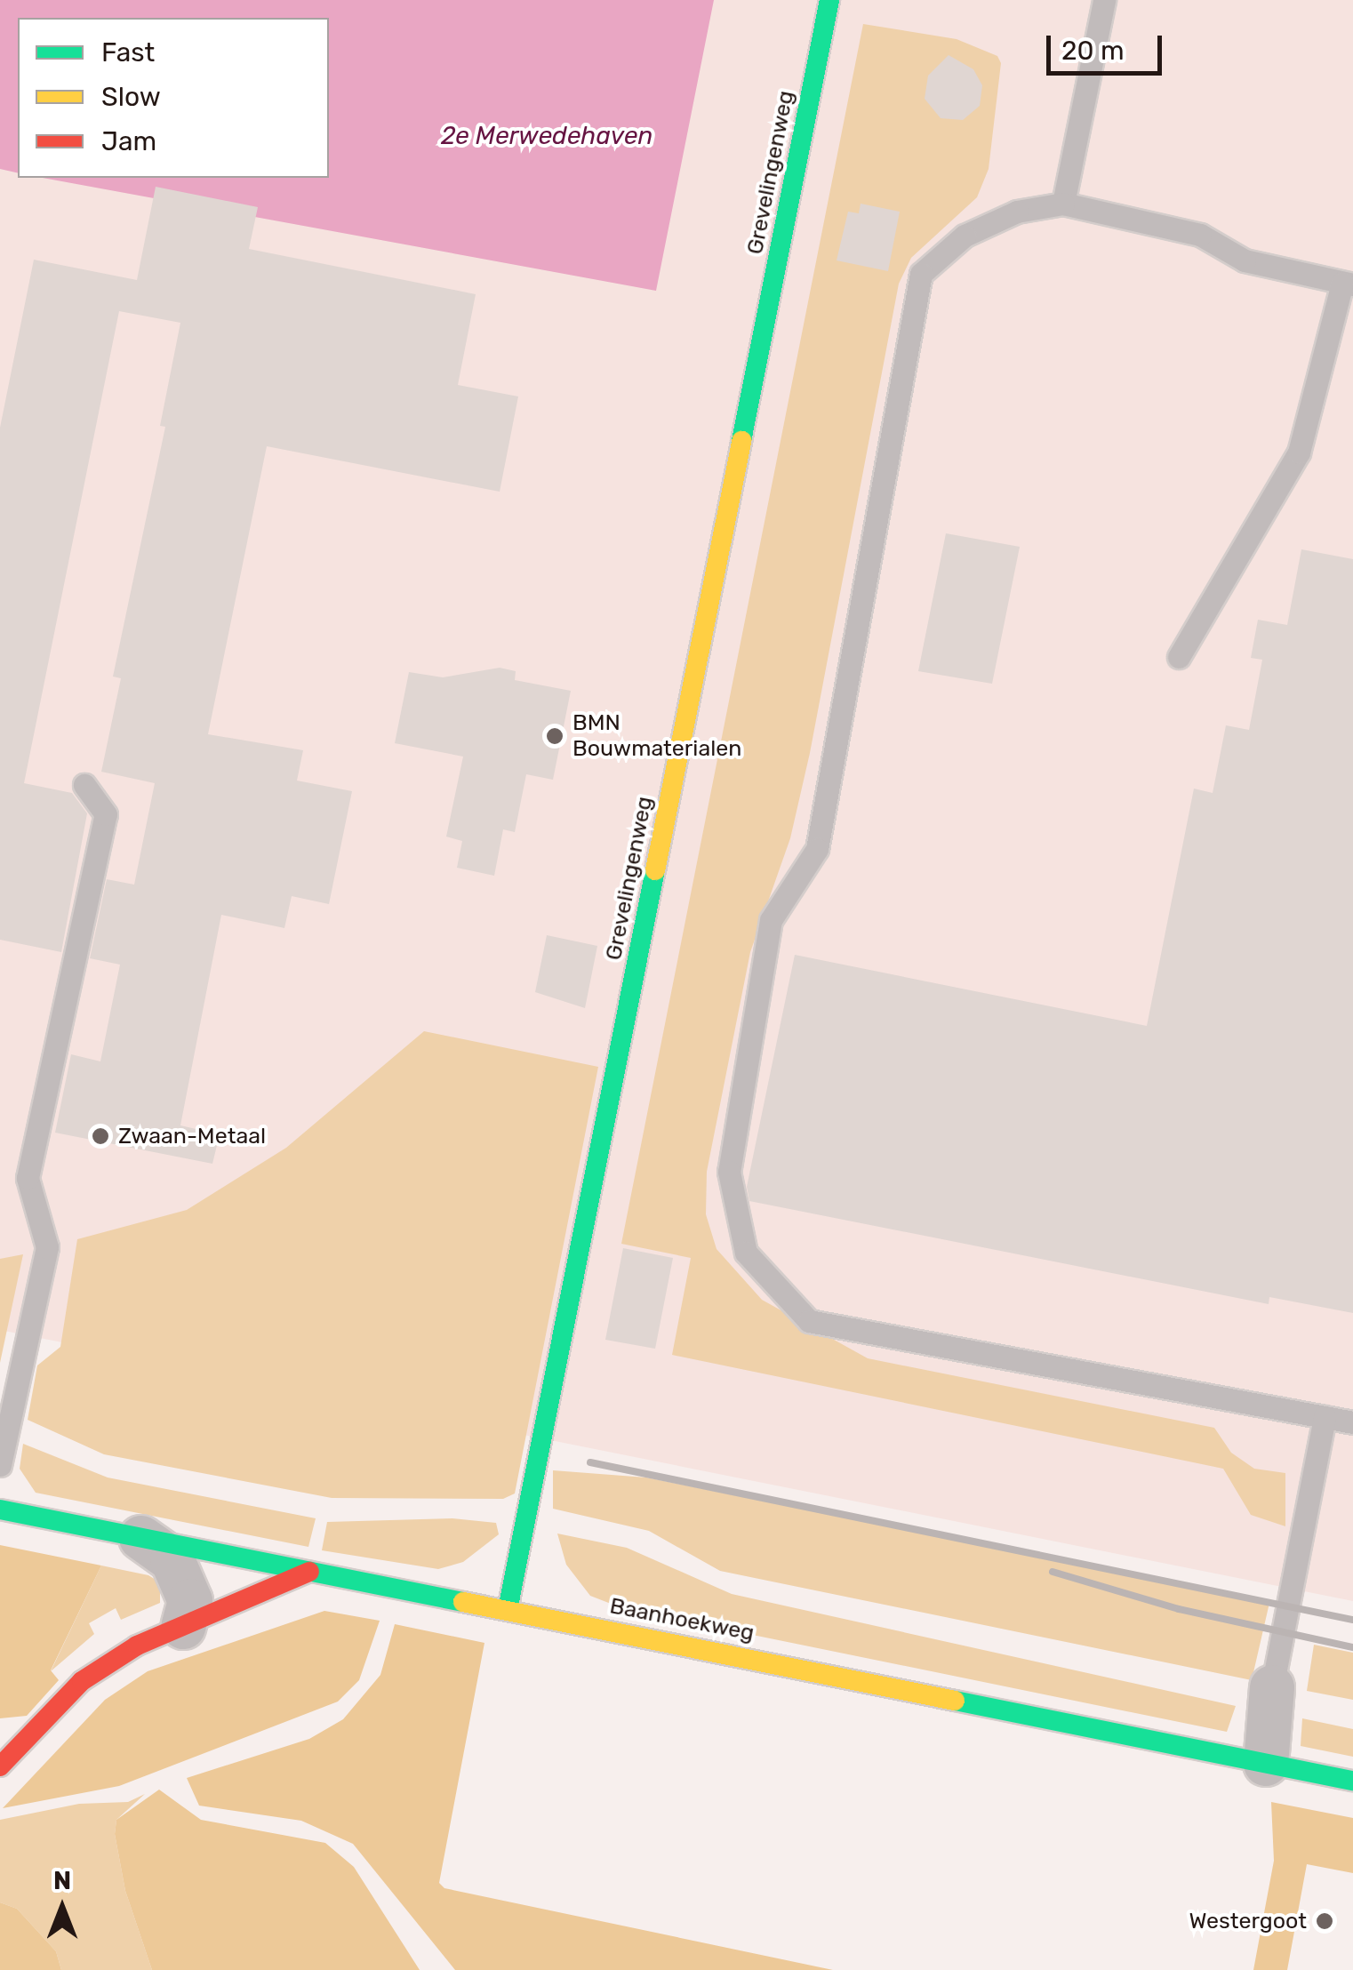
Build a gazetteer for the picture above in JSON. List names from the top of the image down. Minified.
{"streets":{"street":["Grevelingenweg","Baanhoekweg"]},"crossings":[["Grevelingenweg","Baanhoekweg"]],"water":["2e Merwedehaven"],"places":["BMN Bouwmaterialen","Zwaan-Metaal","Westergoot"],"legend":["Fast","Slow","Jam"],"scale_bar":"20 m","north":"top"}
